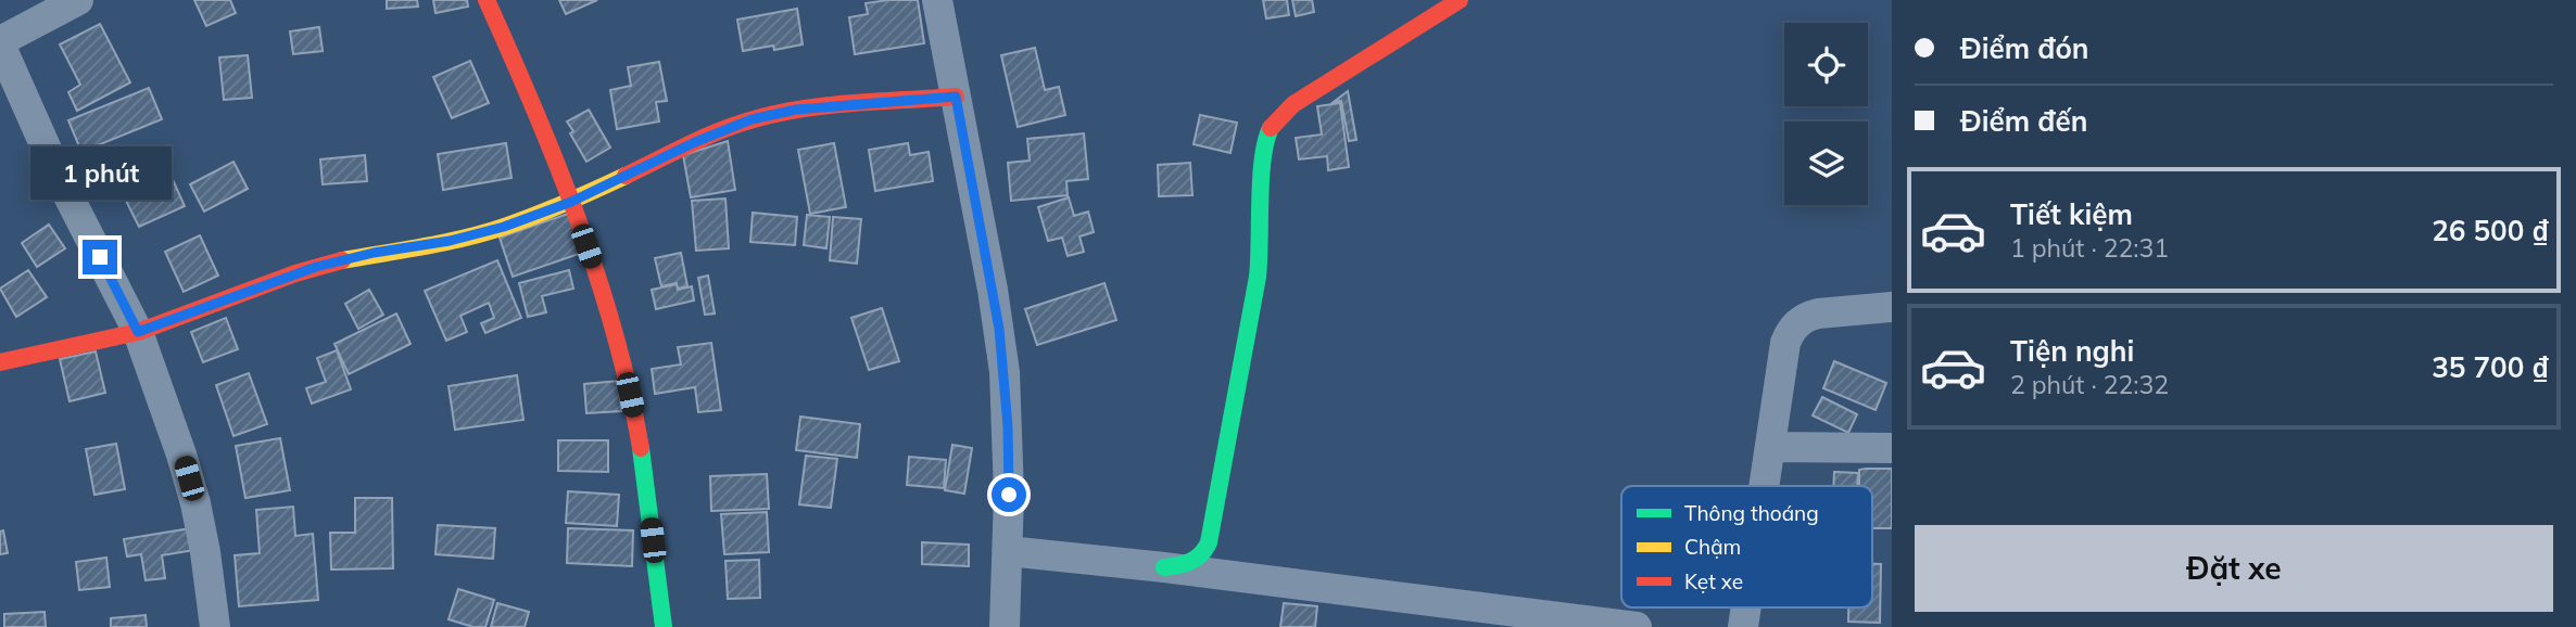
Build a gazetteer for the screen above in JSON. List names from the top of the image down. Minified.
{"legend":["Thông thoáng","Chậm","Kẹt xe"],"page":{"banner":["Điểm đón","Điểm đến"],"bubble":"1 phút","list":[{"name":"Tiết kiệm","note":"1 phút · 22:31","value":"26 500 ₫"},{"name":"Tiện nghi","note":"2 phút · 22:32","value":"35 700 ₫"}],"buttons":"Đặt xe"}}
